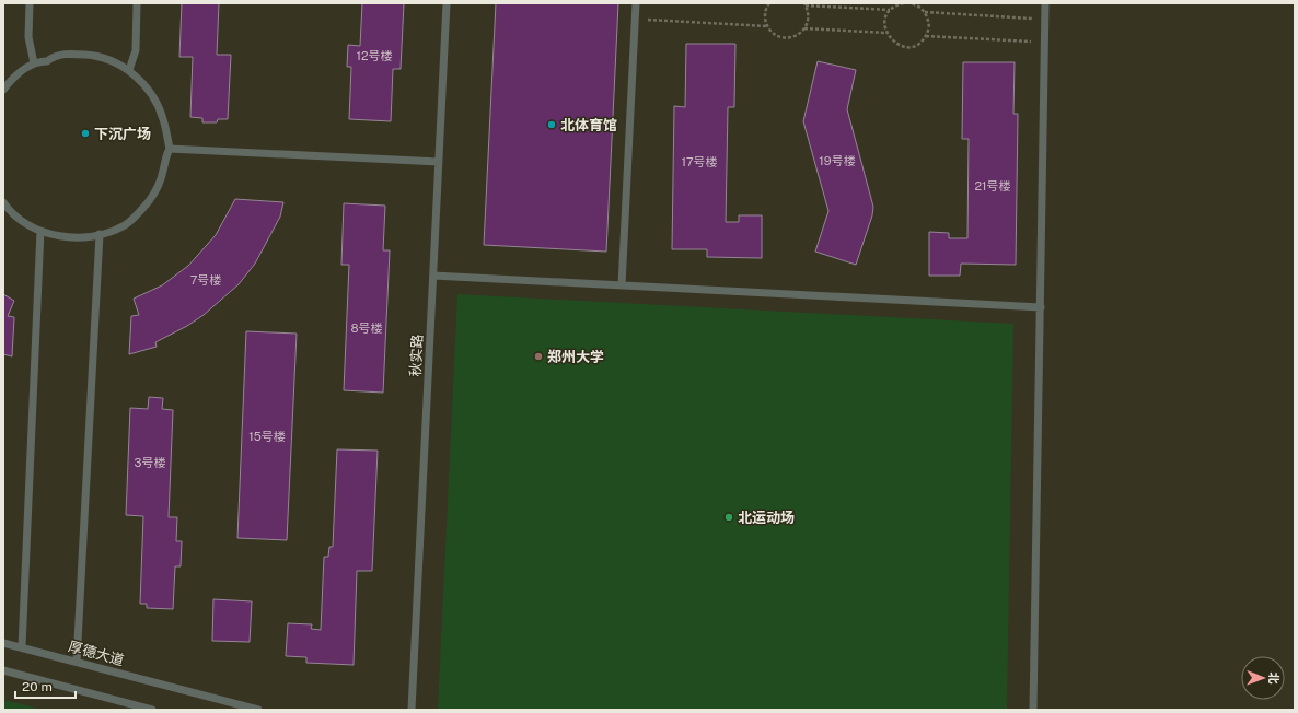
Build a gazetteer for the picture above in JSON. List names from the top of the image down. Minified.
{"streets":{"lane":["秋实路","厚德大道"]},"places":["北体育馆","下沉广场","郑州大学","北运动场"],"house_numbers":["12号楼","19号楼","17号楼","21号楼","7号楼","8号楼","15号楼","3号楼"],"scale_bar":"20 m","north":"right"}
